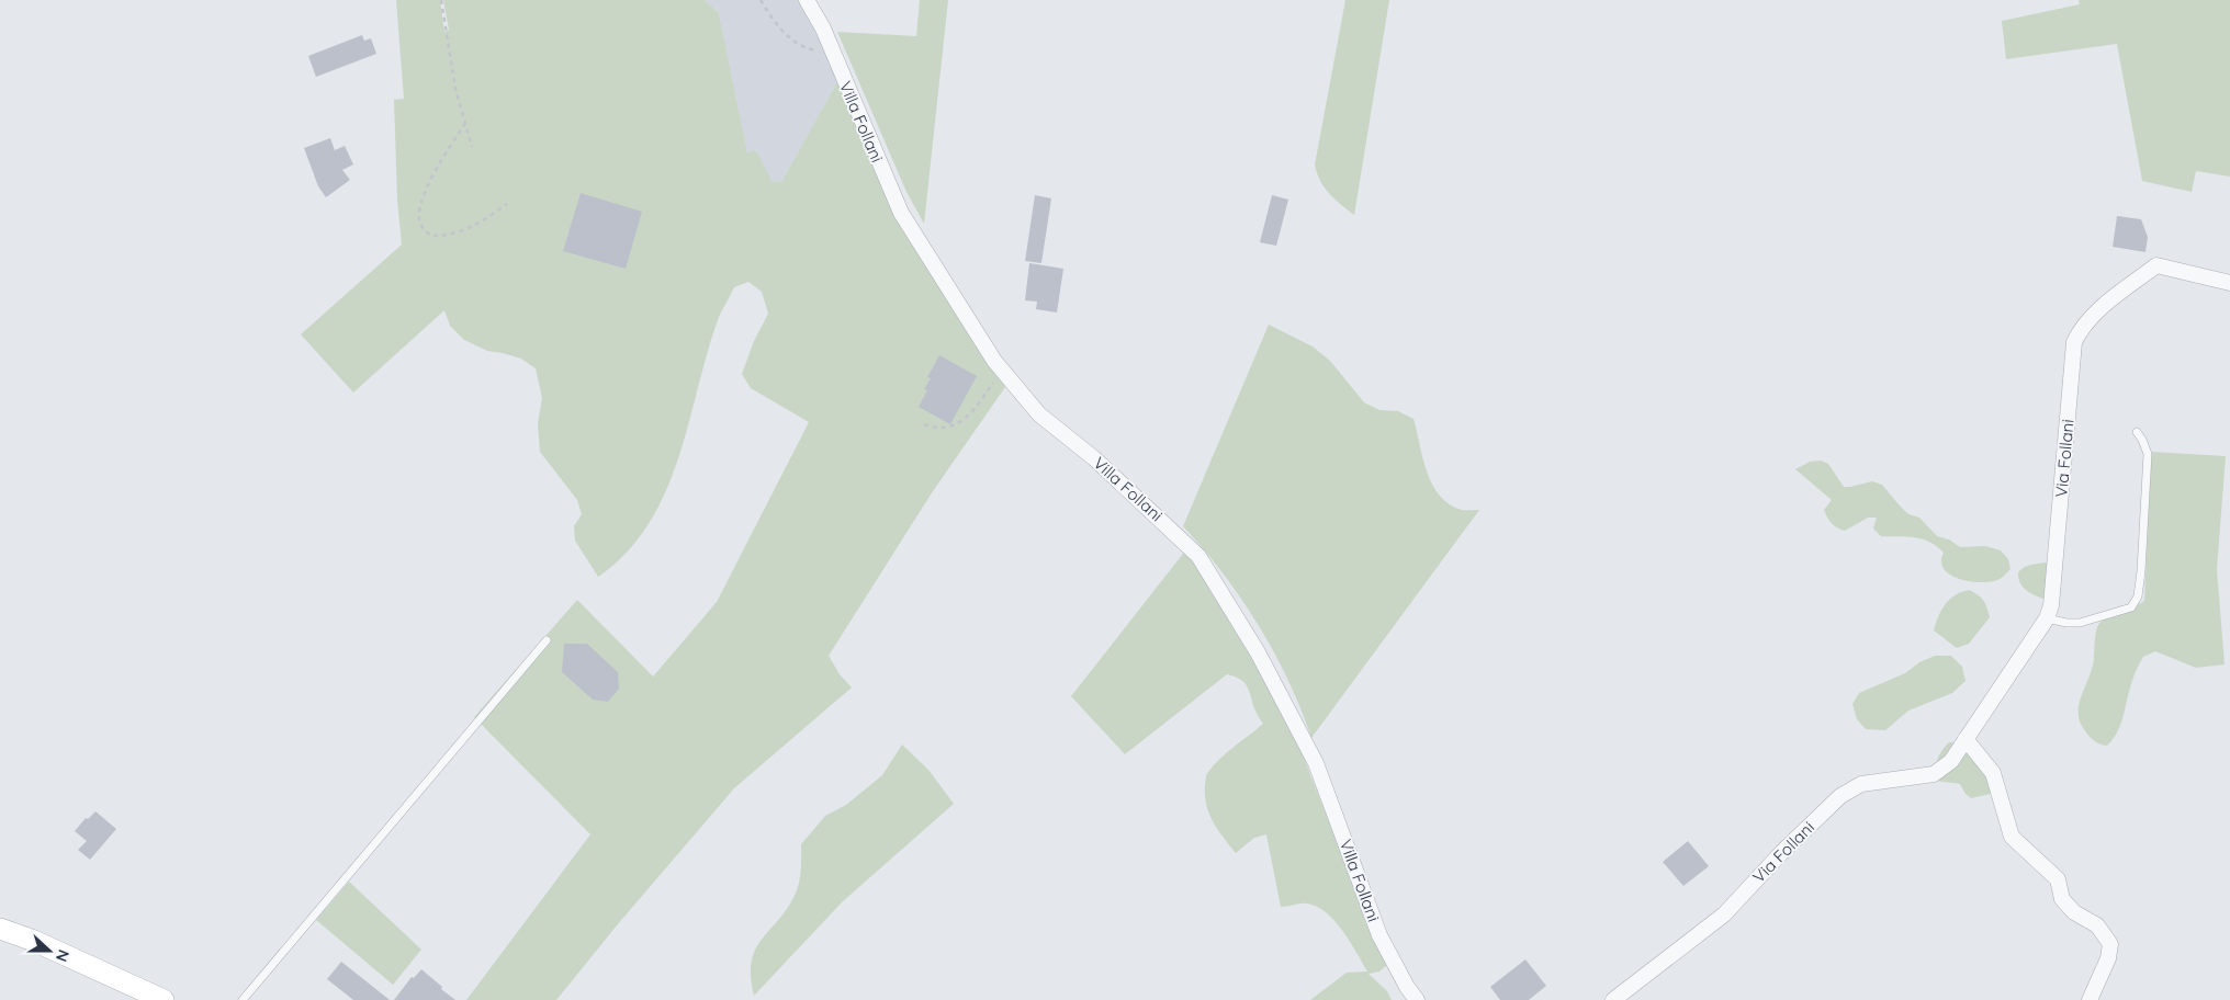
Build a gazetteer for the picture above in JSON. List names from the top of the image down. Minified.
{"streets":{"street":["Villa Follani","Via Follani"]},"north":"right"}
